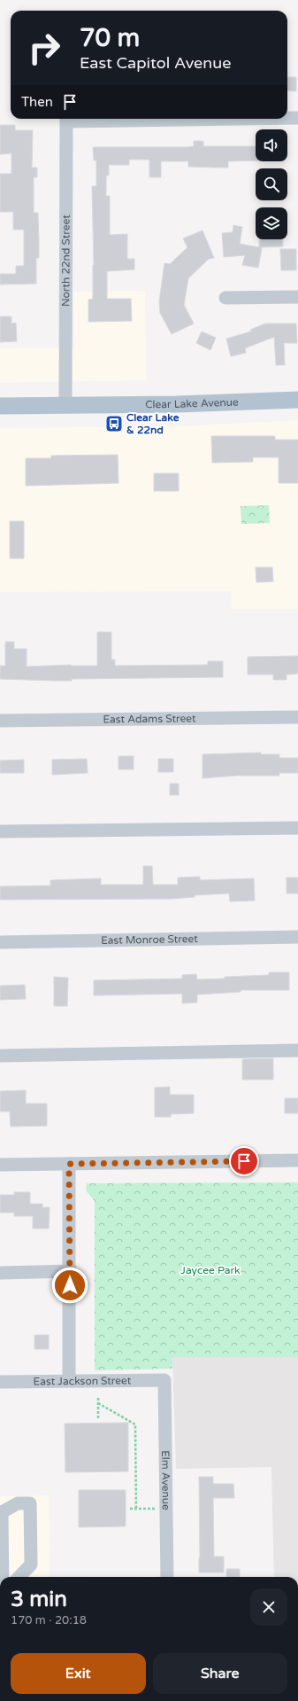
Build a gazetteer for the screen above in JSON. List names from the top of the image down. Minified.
{"streets":{"main road":["Clear Lake Avenue"],"street":["North 22nd Street","East Adams Street","East Monroe Street","East Jackson Street","Elm Avenue"]},"crossings":[["North 22nd Street","Clear Lake Avenue"],["East Jackson Street","Elm Avenue"]],"parks":["Jaycee Park"],"places":{"bus stop":["Clear Lake & 22nd"]},"page":{"turn":["70 m","East Capitol Avenue"],"then":"Then","heading":["3 min","170 m · 20:18"],"buttons":["Exit","Share"]}}
